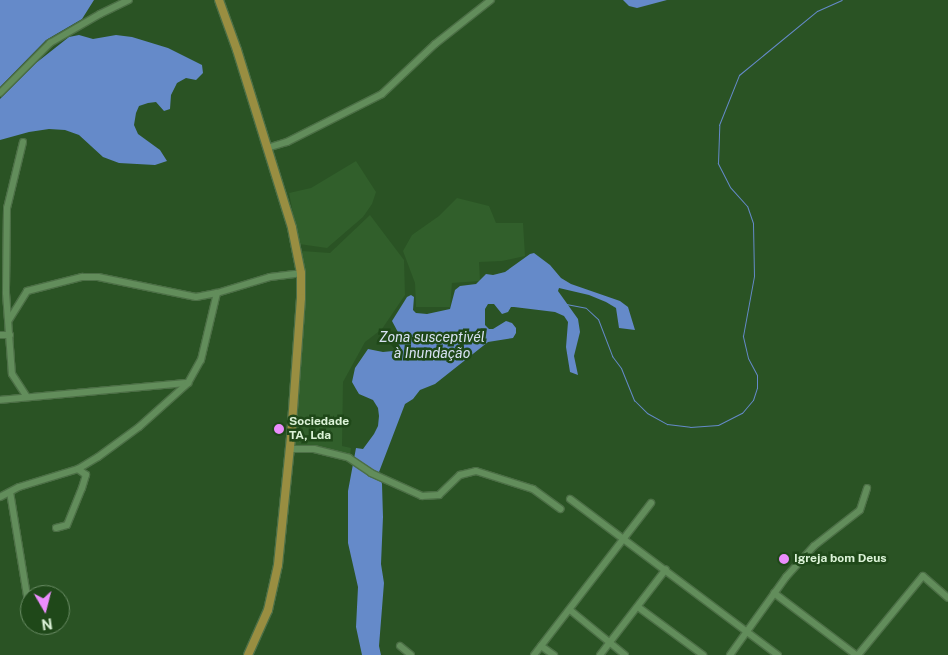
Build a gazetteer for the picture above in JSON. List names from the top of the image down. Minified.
{"water":["Zona susceptivél à Inundação"],"places":["Sociedade TA, Lda","Igreja bom Deus"],"north":"bottom"}
